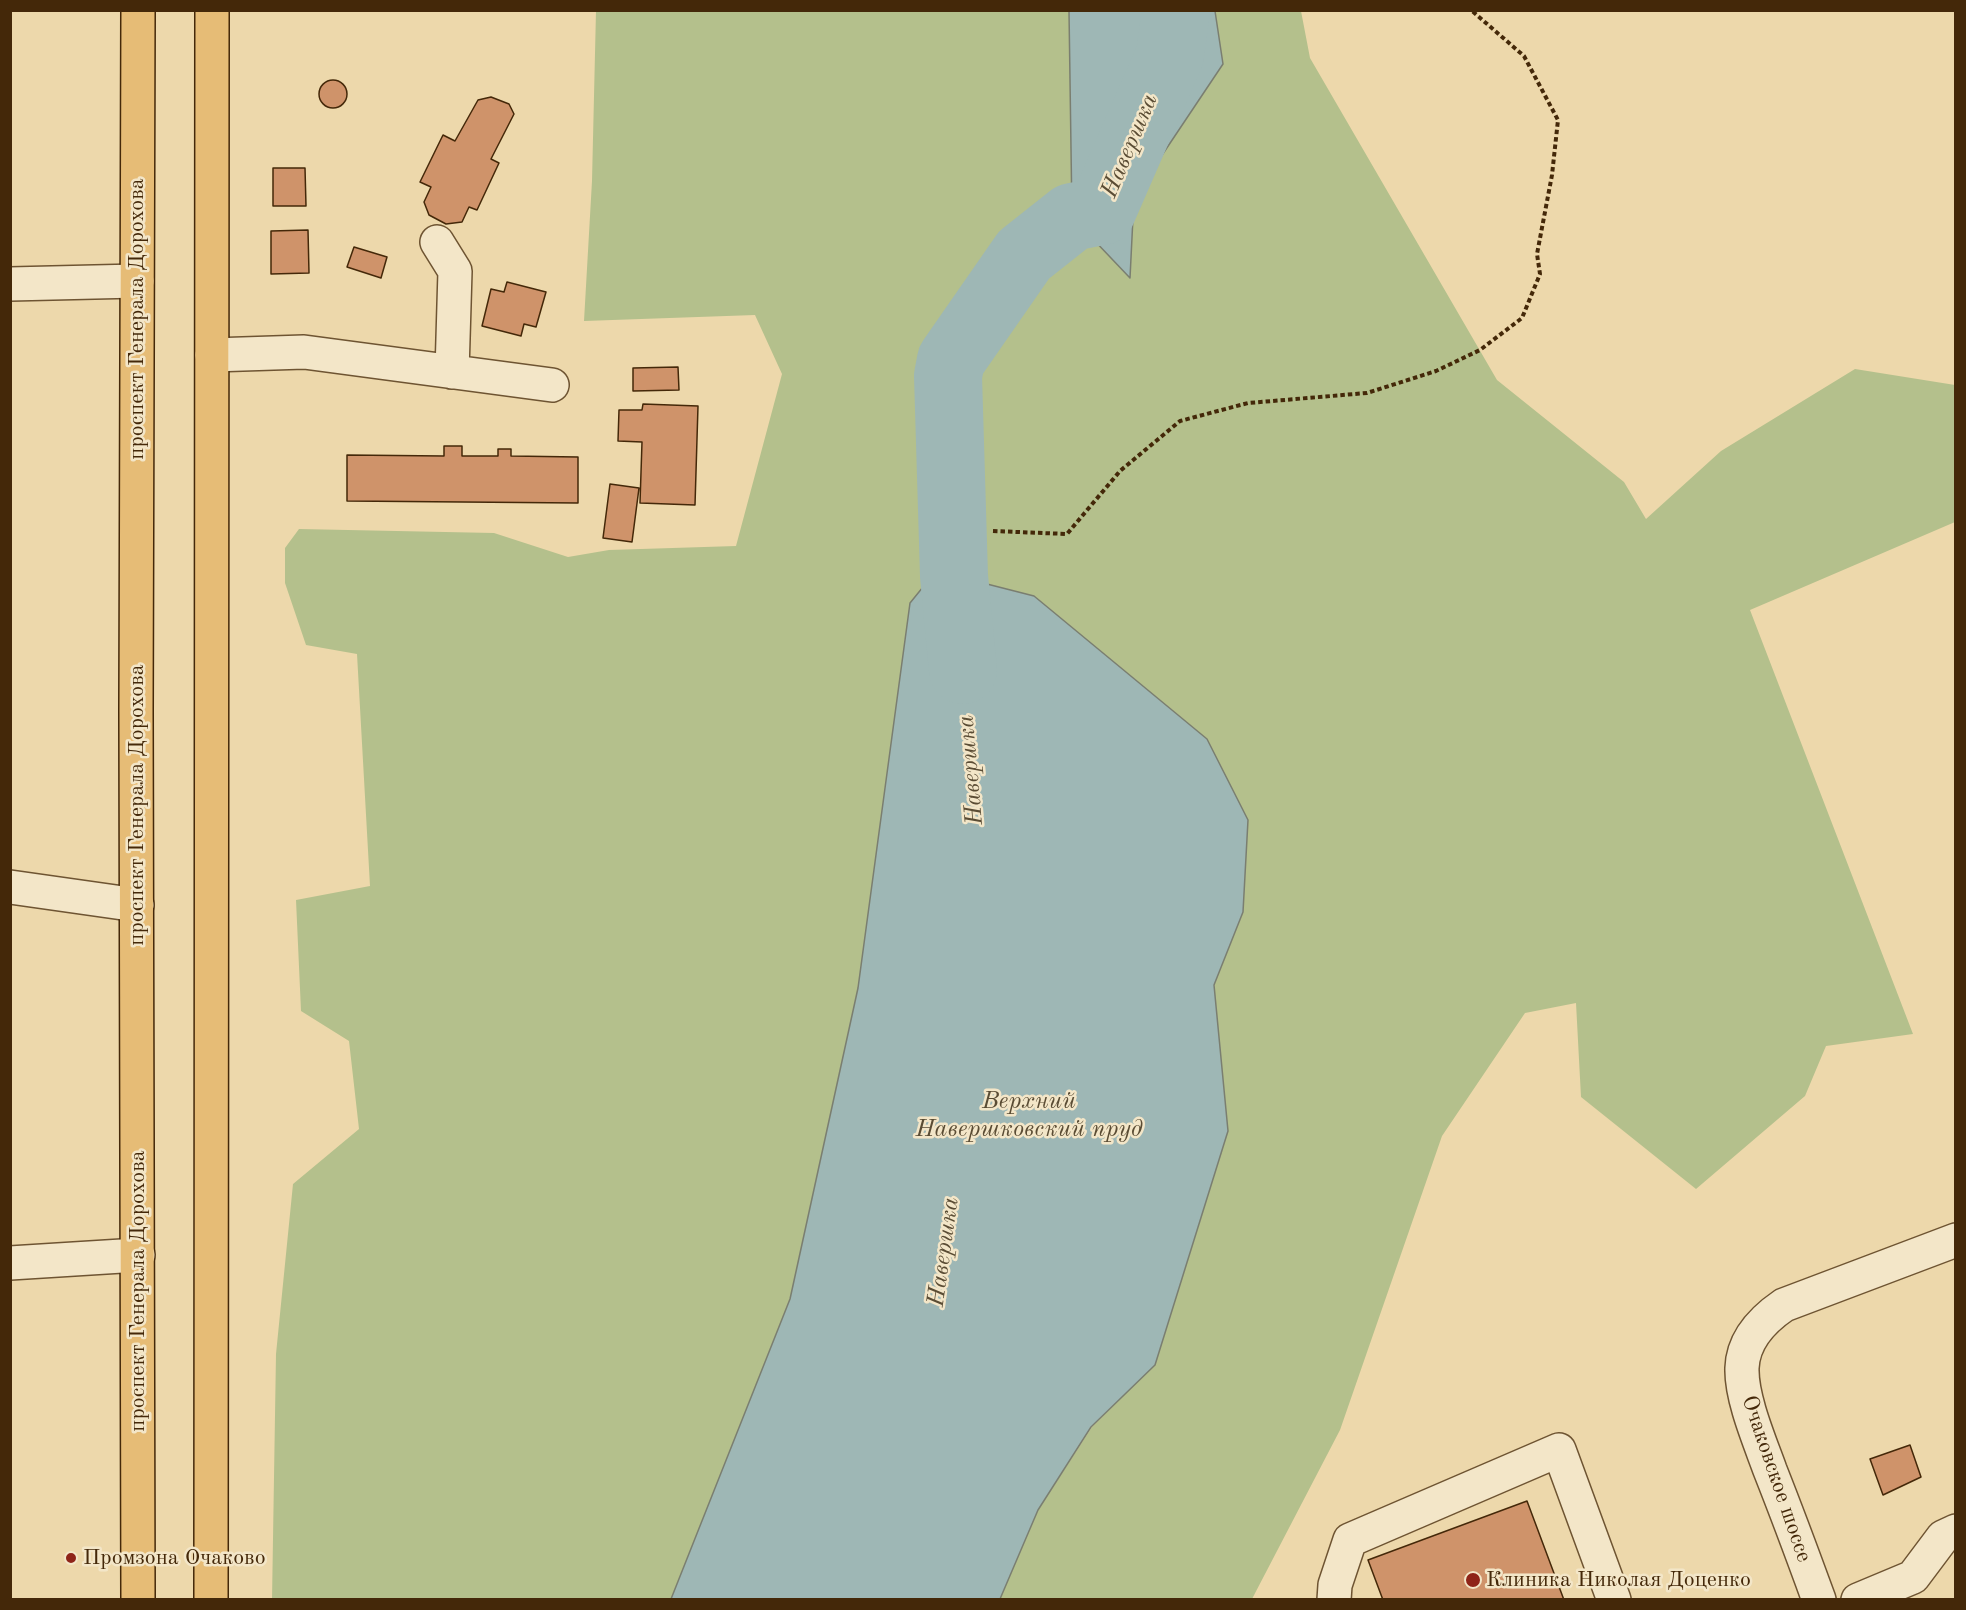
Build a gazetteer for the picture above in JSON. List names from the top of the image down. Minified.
{"streets":{"main road":["проспект Генерала Дорохова"],"street":["Очаковское шоссе"]},"water":["Навершка","Верхний Навершковский пруд"],"places":["Промзона Очаково","Клиника Николая Доценко"]}
